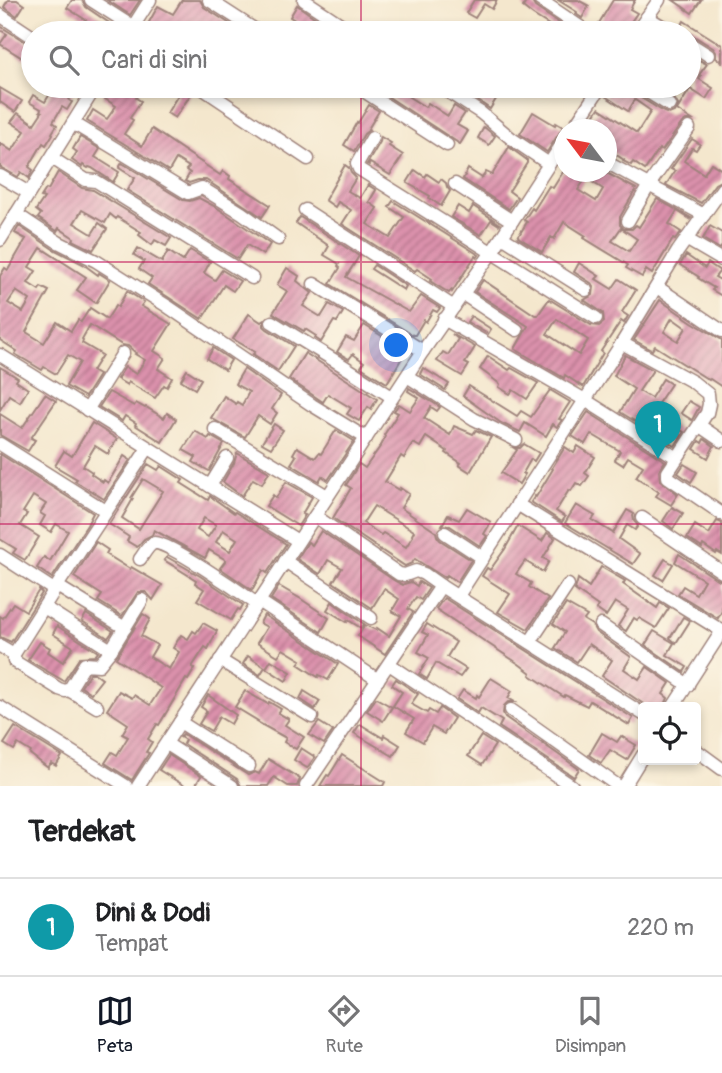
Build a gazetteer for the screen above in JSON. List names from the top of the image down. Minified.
{"north":"top left","page":{"search":"Cari di sini","pins":"1","heading":"Terdekat","list":[{"mark":"1","name":"Dini & Dodi","note":"Tempat","value":"220 m"}],"nav":["Peta","Rute","Disimpan"]}}
